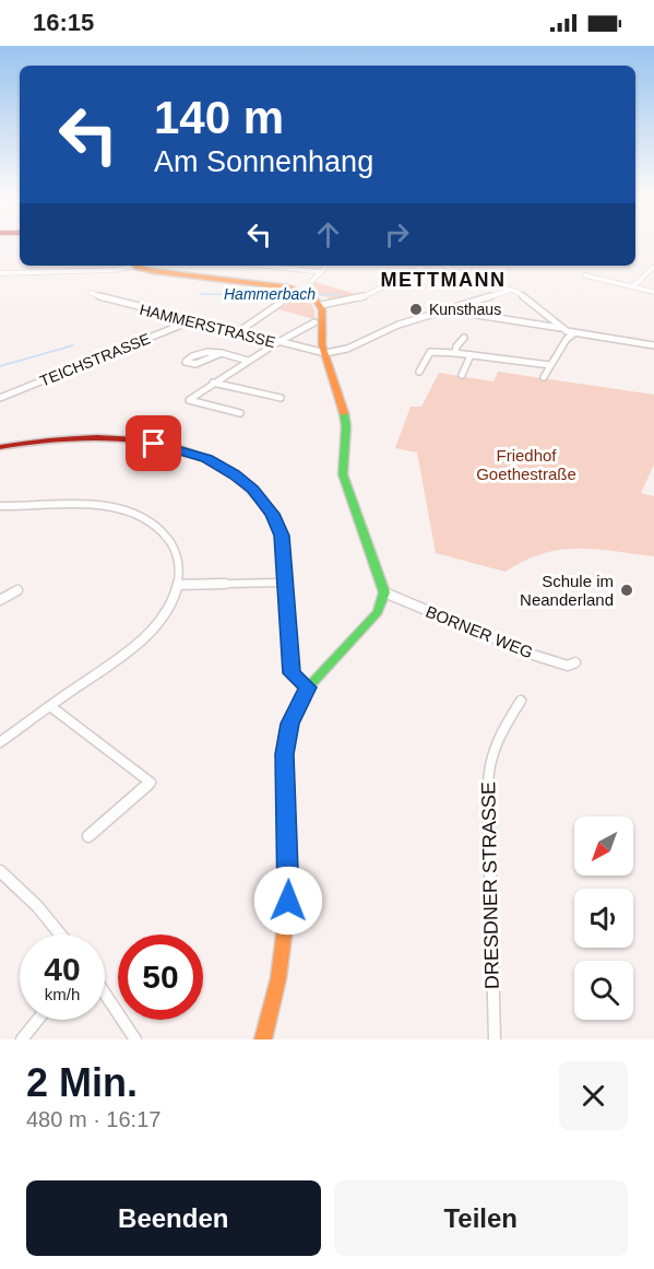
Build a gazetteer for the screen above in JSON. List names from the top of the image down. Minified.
{"streets":{"street":["HAMMERSTRASSE","TEICHSTRASSE","BORNER WEG","DRESDNER STRASSE"]},"crossings":[["HAMMERSTRASSE","TEICHSTRASSE"]],"districts":["METTMANN"],"water":["Hammerbach"],"parks":["Friedhof Goethestraße"],"places":["Kunsthaus","Schule im Neanderland"],"north":"bottom left","page":{"status":"16:15","turn":["140 m","Am Sonnenhang"],"speed":"40 km/h","limit":"50","heading":["2 Min.","480 m · 16:17"],"buttons":["Beenden","Teilen"]}}
